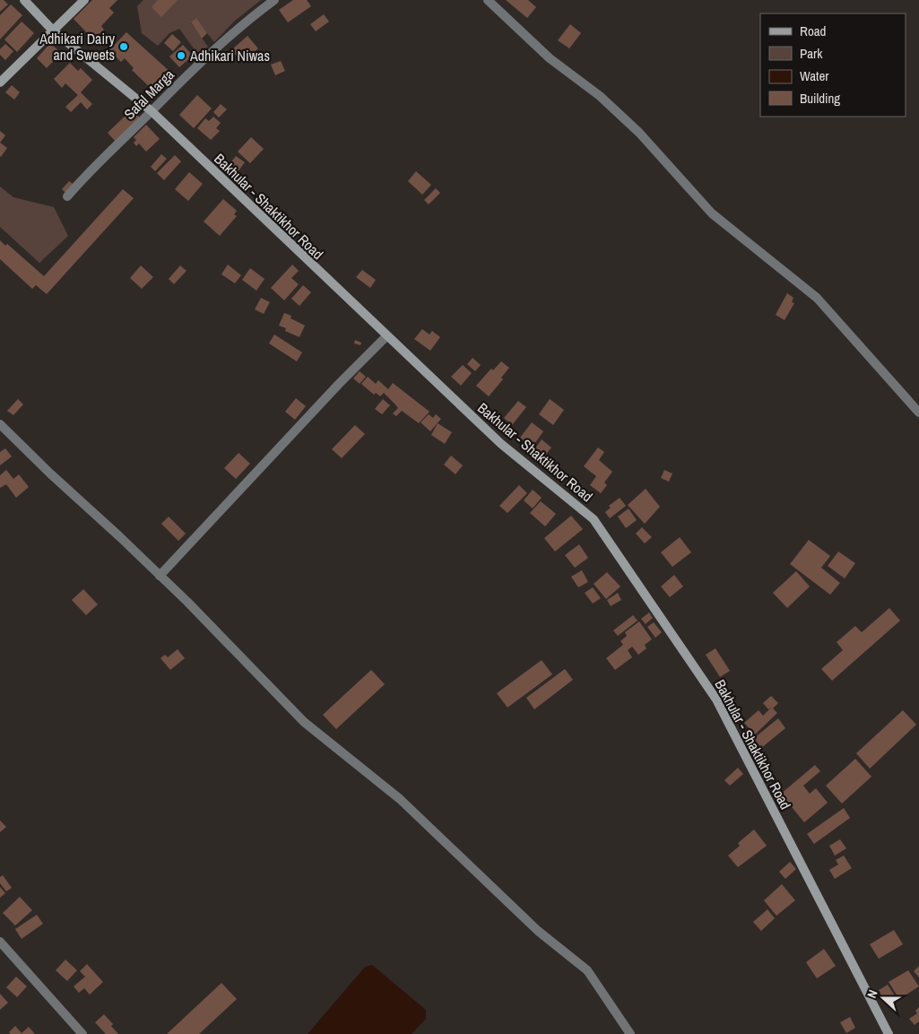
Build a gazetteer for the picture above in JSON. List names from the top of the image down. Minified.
{"streets":{"street":["Safal Marga","Bakhular - Shaktikhor Road"]},"crossings":[["Safal Marga","Bakhular - Shaktikhor Road"]],"places":["Adhikari Dairy and Sweets","Adhikari Niwas"],"legend":["Road","Park","Water","Building"],"north":"left"}
